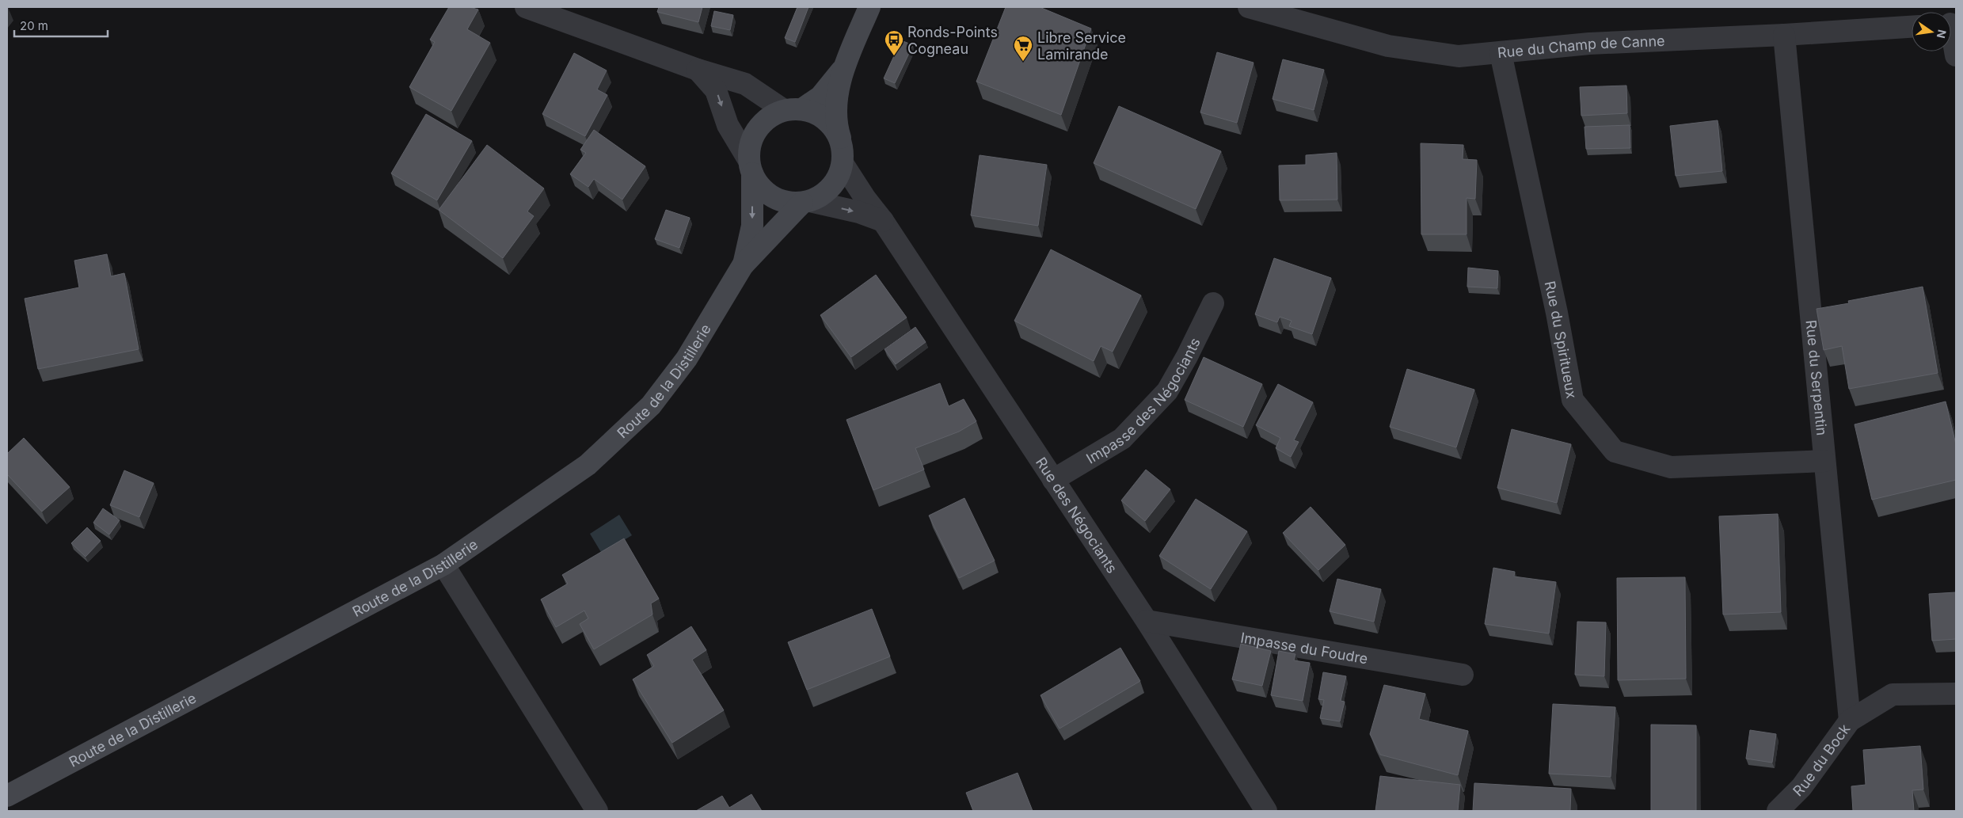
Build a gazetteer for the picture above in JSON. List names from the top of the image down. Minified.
{"streets":{"street":["Rue du Champ de Canne","Rue du Spiritueux","Rue du Serpentin","Route de la Distillerie","Impasse des Négociants","Rue des Négociants","Impasse du Foudre","Rue du Bock"]},"crossings":[["Rue du Champ de Canne","Rue du Spiritueux"],["Rue du Champ de Canne","Rue du Serpentin"],["Rue du Spiritueux","Rue du Serpentin"],["Rue du Serpentin","Rue du Bock"],["Route de la Distillerie","Rue des Négociants"],["Impasse des Négociants","Rue des Négociants"],["Rue des Négociants","Impasse du Foudre"]],"places":{"bus stop":["Ronds-Points Cogneau"],"supermarket":["Libre Service Lamirande"]},"scale_bar":"20 m","north":"right"}
